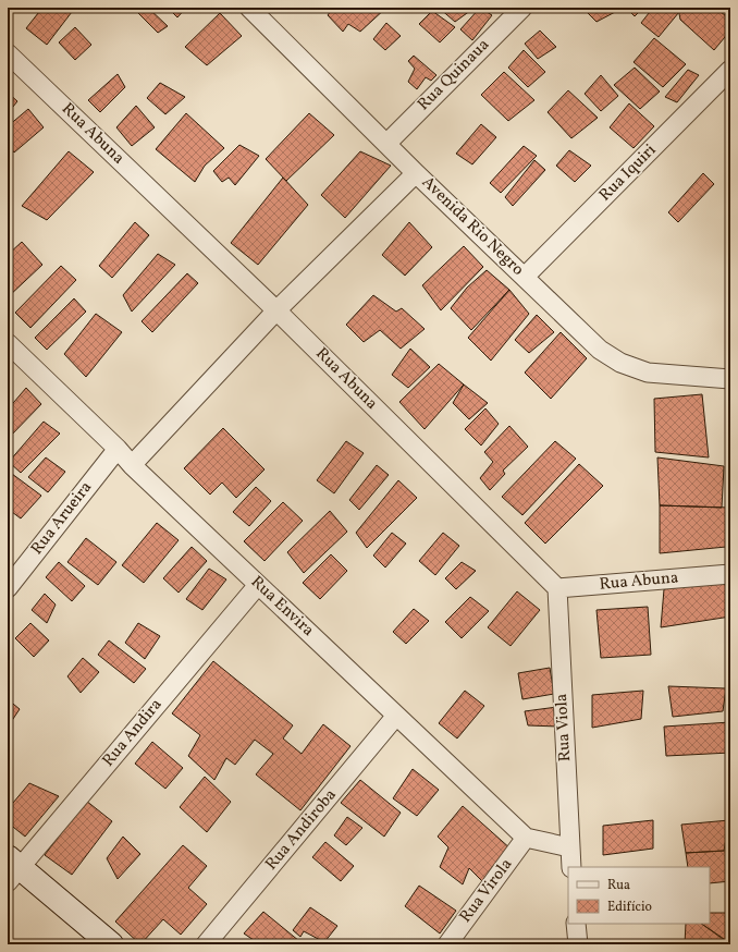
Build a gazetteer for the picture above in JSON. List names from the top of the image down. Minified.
{"streets":{"street":["Rua Quinaua","Rua Abuna","Rua Iquiri","Avenida Rio Negro","Rua Arueira","Rua Envira","Rua Viola","Rua Andira","Rua Andiroba","Rua Virola"]},"crossings":[["Rua Quinaua","Avenida Rio Negro"],["Rua Abuna","Rua Viola"],["Rua Iquiri","Avenida Rio Negro"],["Rua Arueira","Rua Envira"],["Rua Envira","Rua Andira"],["Rua Envira","Rua Andiroba"],["Rua Envira","Rua Virola"]],"legend":["Rua","Edifício"]}
